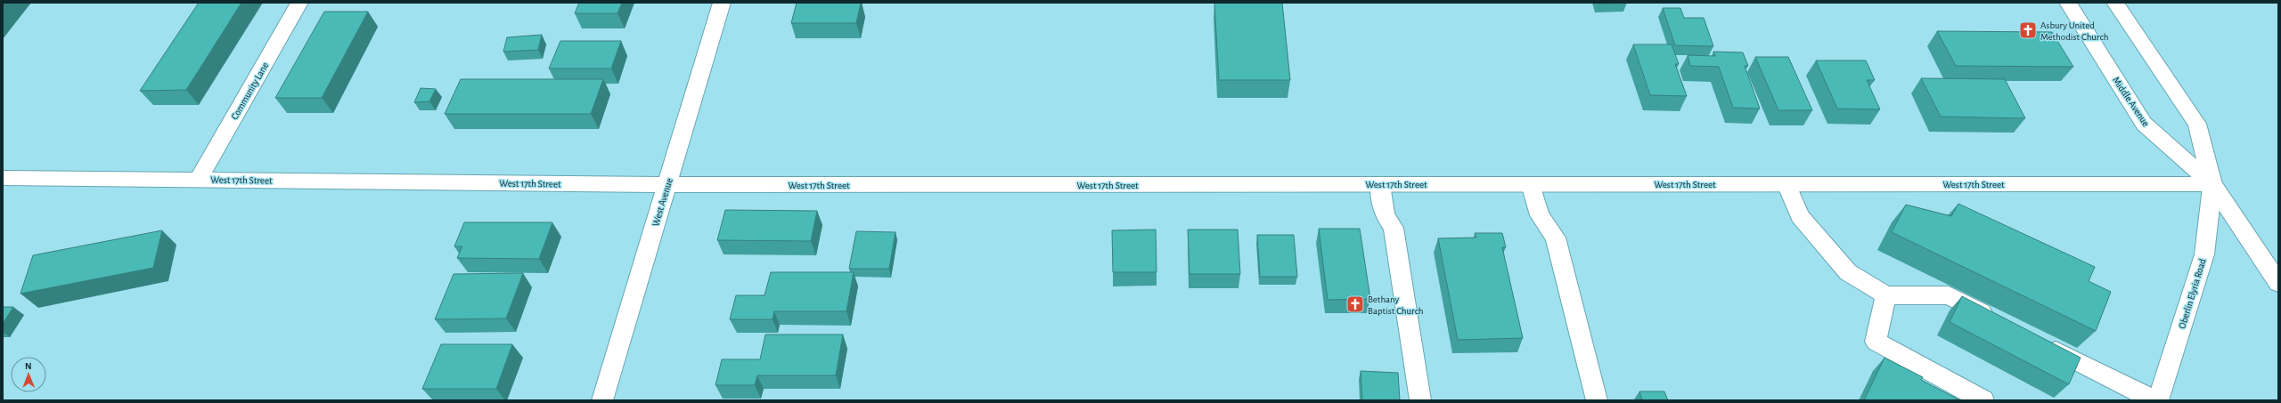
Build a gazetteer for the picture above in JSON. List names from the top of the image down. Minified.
{"streets":{"street":["Community Lane","Middle Avenue","West 17th Street","West Avenue","Oberlin Elyria Road"]},"crossings":[["Community Lane","West 17th Street"],["Middle Avenue","West 17th Street"],["Middle Avenue","Oberlin Elyria Road"],["West 17th Street","West Avenue"],["West 17th Street","Oberlin Elyria Road"]],"places":{"church":["Asbury United Methodist Church","Bethany Baptist Church"]},"north":"top"}
